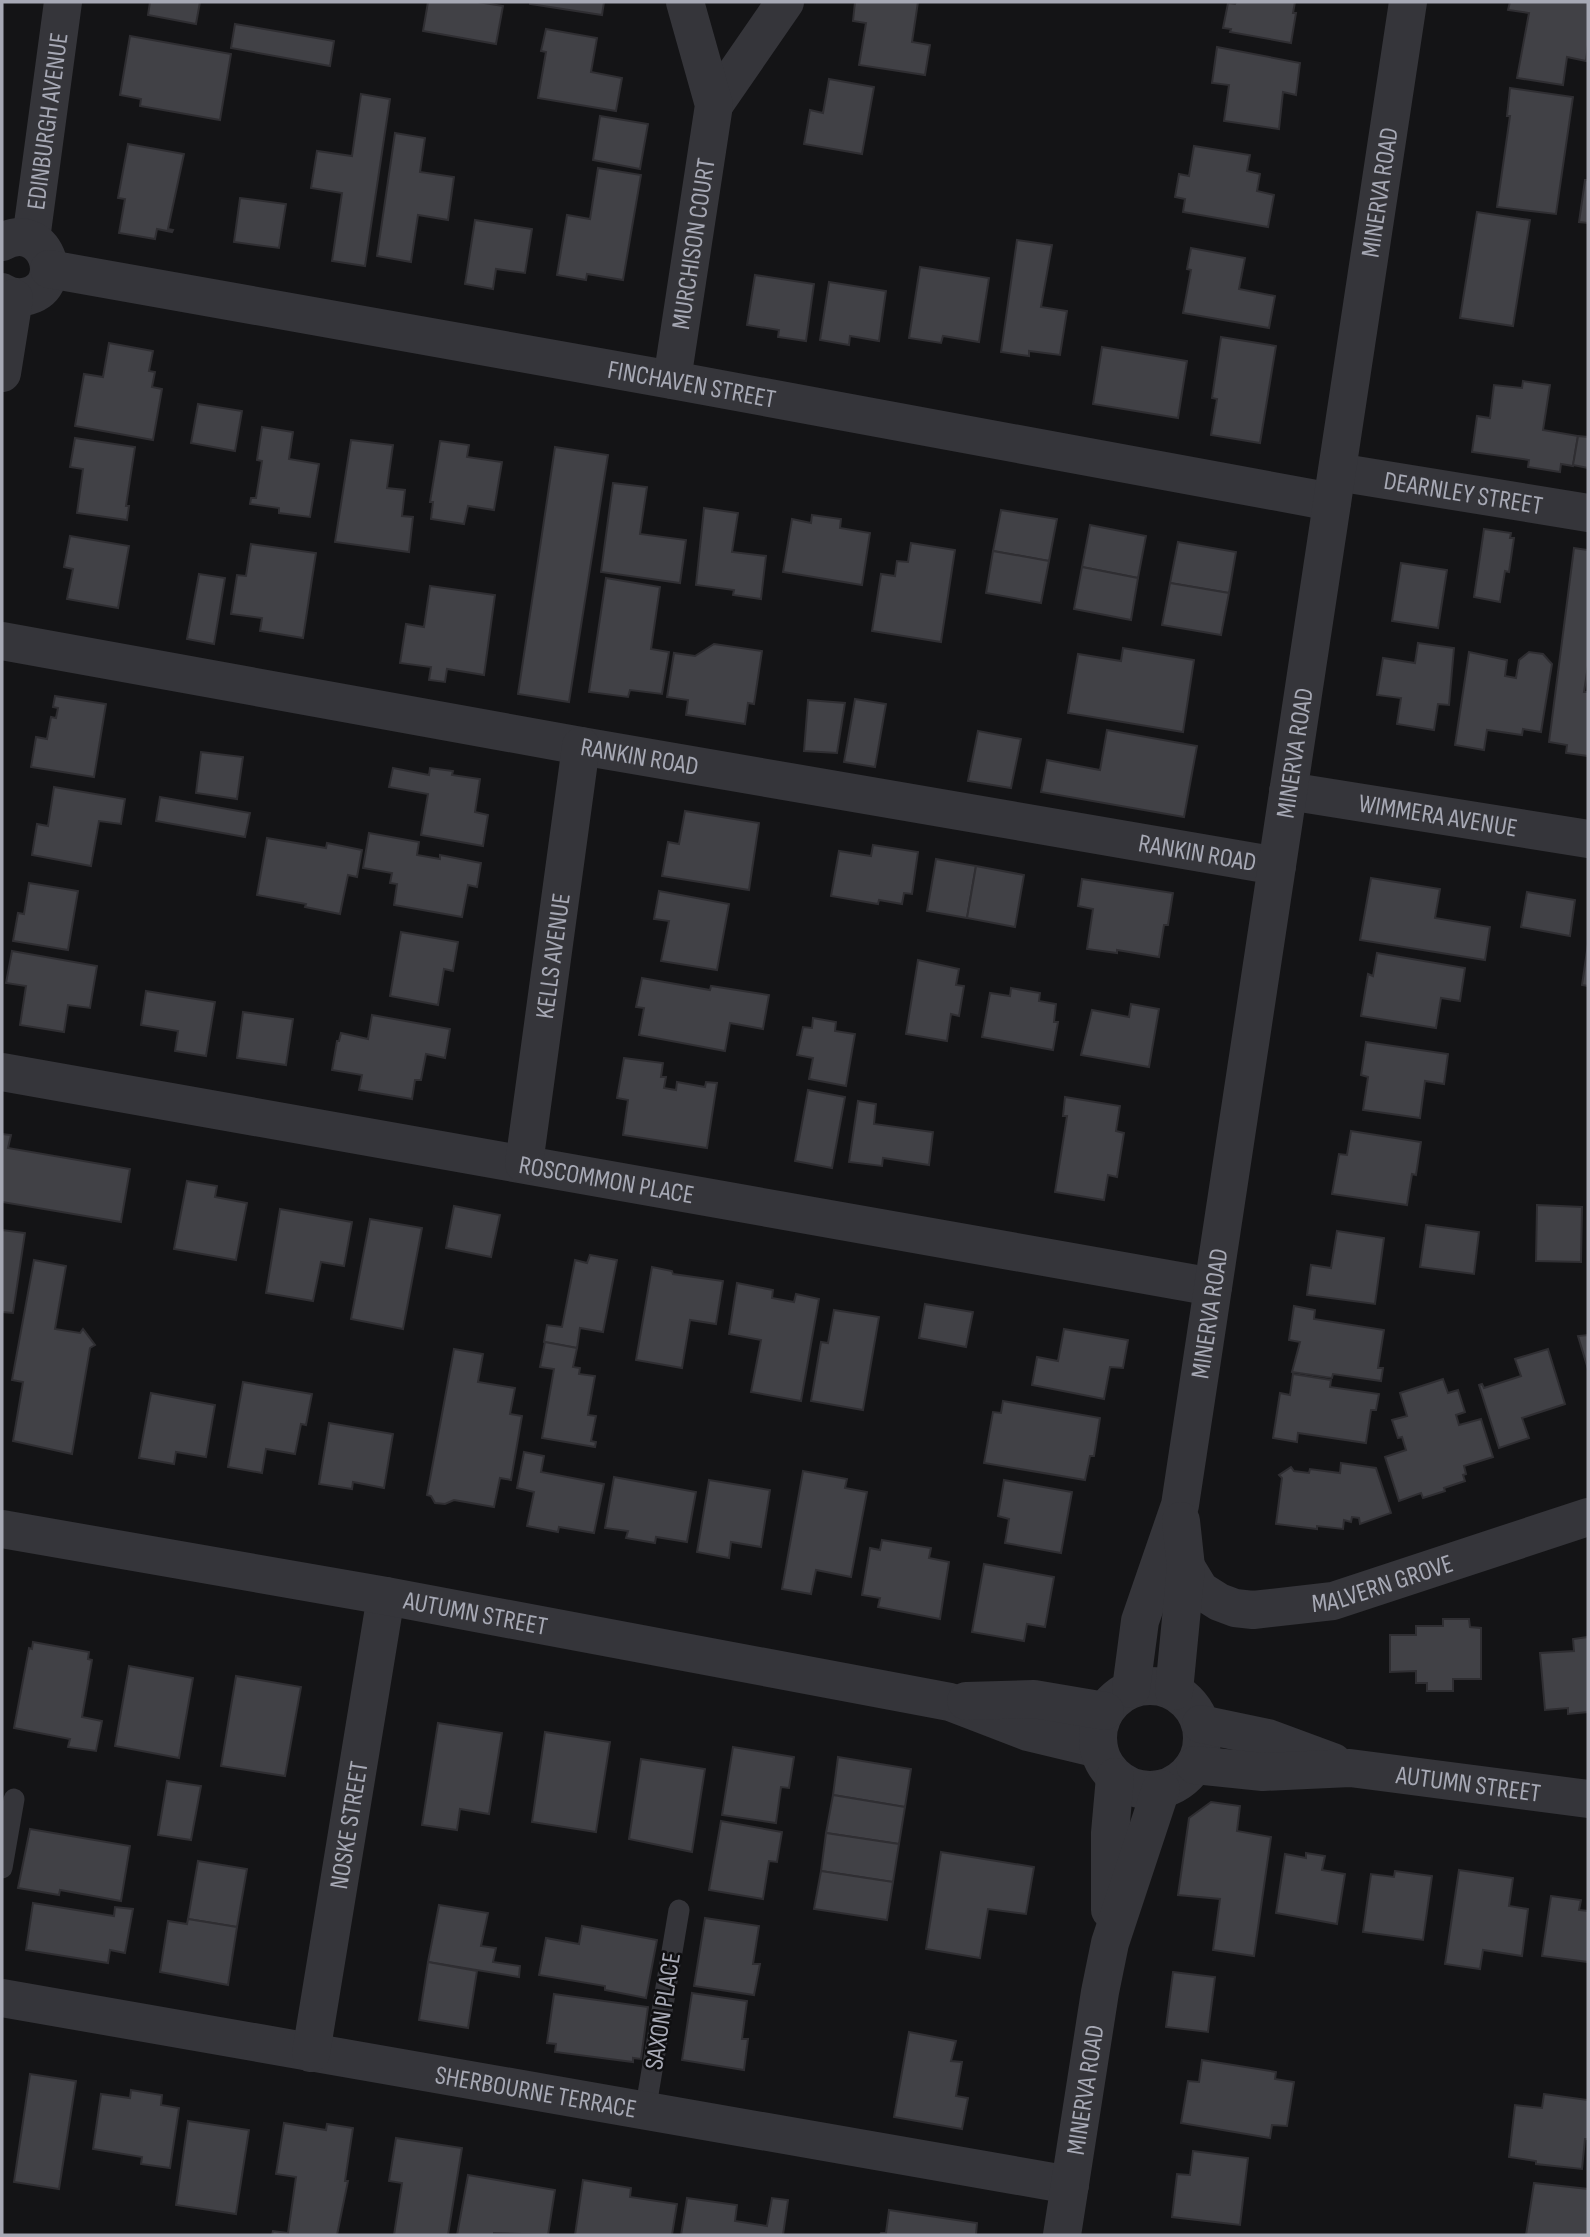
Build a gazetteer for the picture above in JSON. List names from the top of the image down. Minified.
{"streets":{"street":["EDINBURGH AVENUE","MINERVA ROAD","MURCHISON COURT","FINCHAVEN STREET","DEARNLEY STREET","RANKIN ROAD","WIMMERA AVENUE","KELLS AVENUE","ROSCOMMON PLACE","MALVERN GROVE","AUTUMN STREET","NOSKE STREET","SHERBOURNE TERRACE"],"lane":["SAXON PLACE"]},"crossings":[["EDINBURGH AVENUE","FINCHAVEN STREET"],["MINERVA ROAD","FINCHAVEN STREET"],["MINERVA ROAD","DEARNLEY STREET"],["MINERVA ROAD","RANKIN ROAD"],["MINERVA ROAD","WIMMERA AVENUE"],["MINERVA ROAD","ROSCOMMON PLACE"],["MINERVA ROAD","MALVERN GROVE"],["MINERVA ROAD","AUTUMN STREET"],["MINERVA ROAD","SHERBOURNE TERRACE"],["MURCHISON COURT","FINCHAVEN STREET"],["FINCHAVEN STREET","DEARNLEY STREET"],["RANKIN ROAD","KELLS AVENUE"],["KELLS AVENUE","ROSCOMMON PLACE"],["AUTUMN STREET","NOSKE STREET"],["NOSKE STREET","SHERBOURNE TERRACE"],["SAXON PLACE","SHERBOURNE TERRACE"]]}
